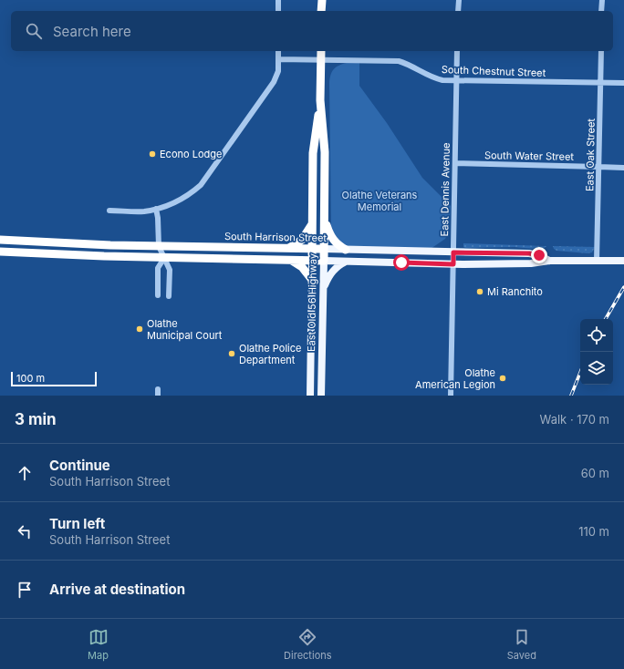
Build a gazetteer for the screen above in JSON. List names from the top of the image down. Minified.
{"streets":{"highway":["South Harrison Street","East Old 56 Highway"],"street":["South Chestnut Street","East Oak Street","South Water Street","East Dennis Avenue"]},"crossings":[["South Chestnut Street","East Oak Street"],["South Chestnut Street","East Dennis Avenue"],["South Chestnut Street","East Old 56 Highway"],["East Oak Street","South Water Street"],["East Oak Street","South Harrison Street"],["South Water Street","East Dennis Avenue"],["East Dennis Avenue","South Harrison Street"],["South Harrison Street","East Old 56 Highway"]],"parks":["Olathe Veterans Memorial"],"places":["Econo Lodge","Mi Ranchito","Olathe Municipal Court","Olathe Police Department","Olathe American Legion"],"scale_bar":"100 m","page":{"search":"Search here","scale":"100 m","heading":["3 min","Walk · 170 m"],"list":[["Continue","South Harrison Street","60 m"],["Turn left","South Harrison Street","110 m"],"Arrive at destination"],"nav":["Map","Directions","Saved"]}}
